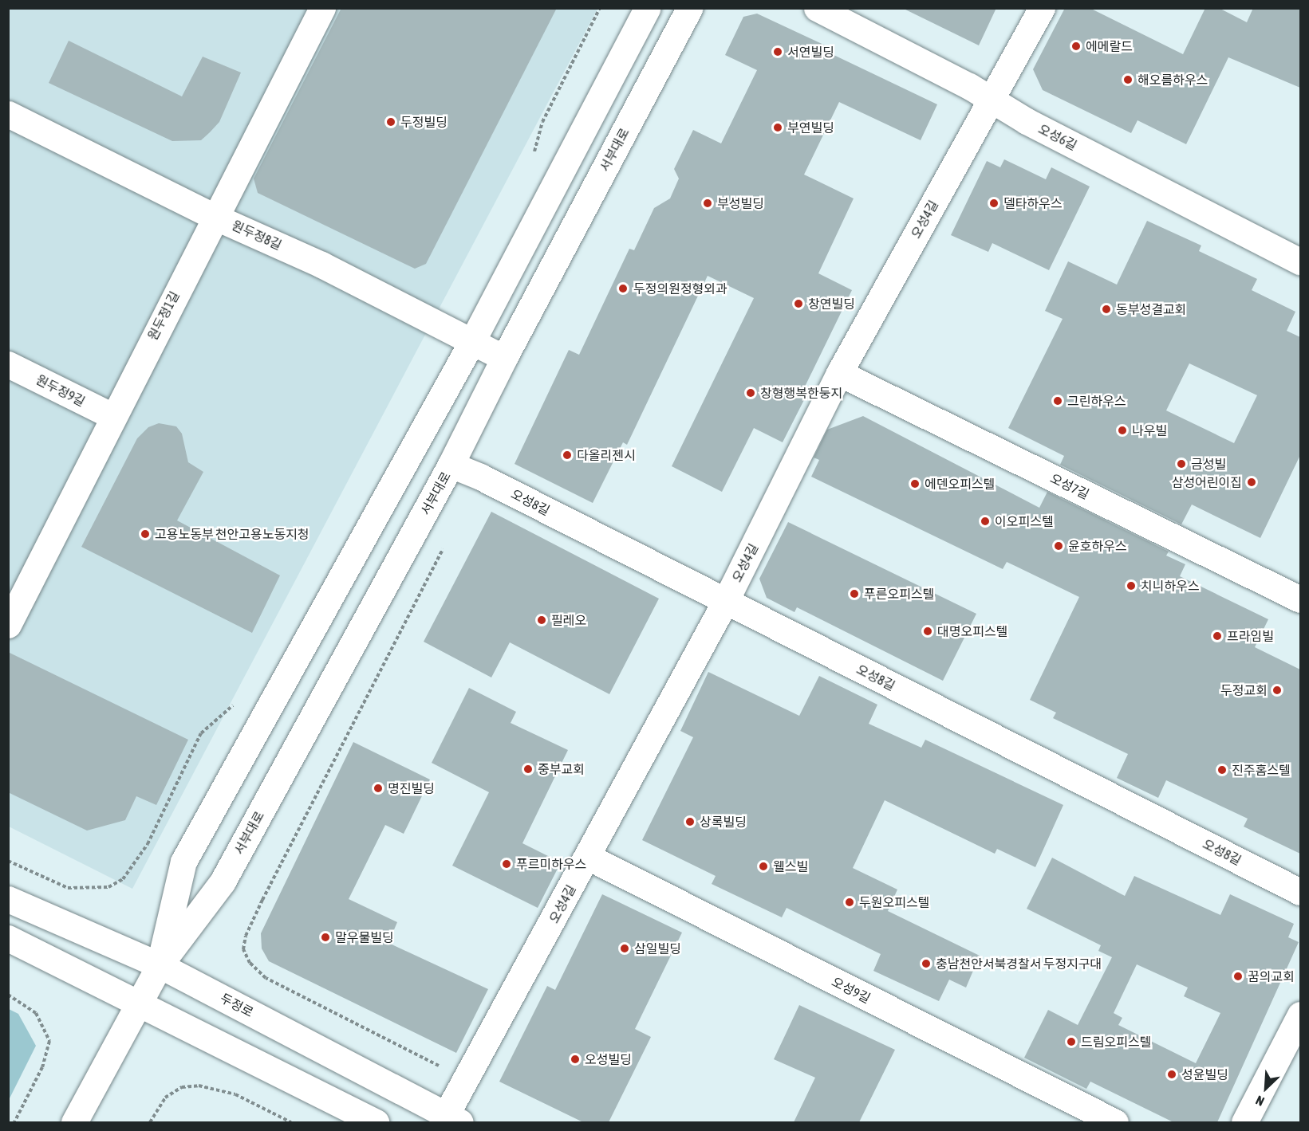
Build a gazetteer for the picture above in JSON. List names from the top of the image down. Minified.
{"streets":{"street":["오성6길","서부대로","오성4길","원두정8길","원두정1길","원두정9길","오성7길","오성8길","오성9길","두정로"]},"crossings":[["오성6길","오성4길"],["서부대로","원두정8길"],["서부대로","오성8길"],["서부대로","두정로"],["오성4길","오성7길"],["오성4길","오성8길"],["오성4길","오성9길"],["오성4길","두정로"],["원두정8길","원두정1길"],["원두정1길","원두정9길"]],"places":["에메랄드","서연빌딩","해오름하우스","두정빌딩","부연빌딩","부성빌딩","델타하우스","두정의원정형외과","창연빌딩","동부성결교회","창형행복한둥지","그린하우스","나우빌","다올리젠시","금성빌","삼성어린이집","에덴오피스텔","이오피스텔","고용노동부 천안고용노동지청","윤호하우스","치니하우스","푸른오피스텔","필레오","대명오피스텔","프라임빌","두정교회","중부교회","진주홈스텔","명진빌딩","상록빌딩","푸르미하우스","웰스빌","두원오피스텔","말우물빌딩","삼일빌딩","충남천안서북경찰서 두정지구대","꿈의교회","드림오피스텔","오성빌딩","성윤빌딩"],"north":"bottom left"}
